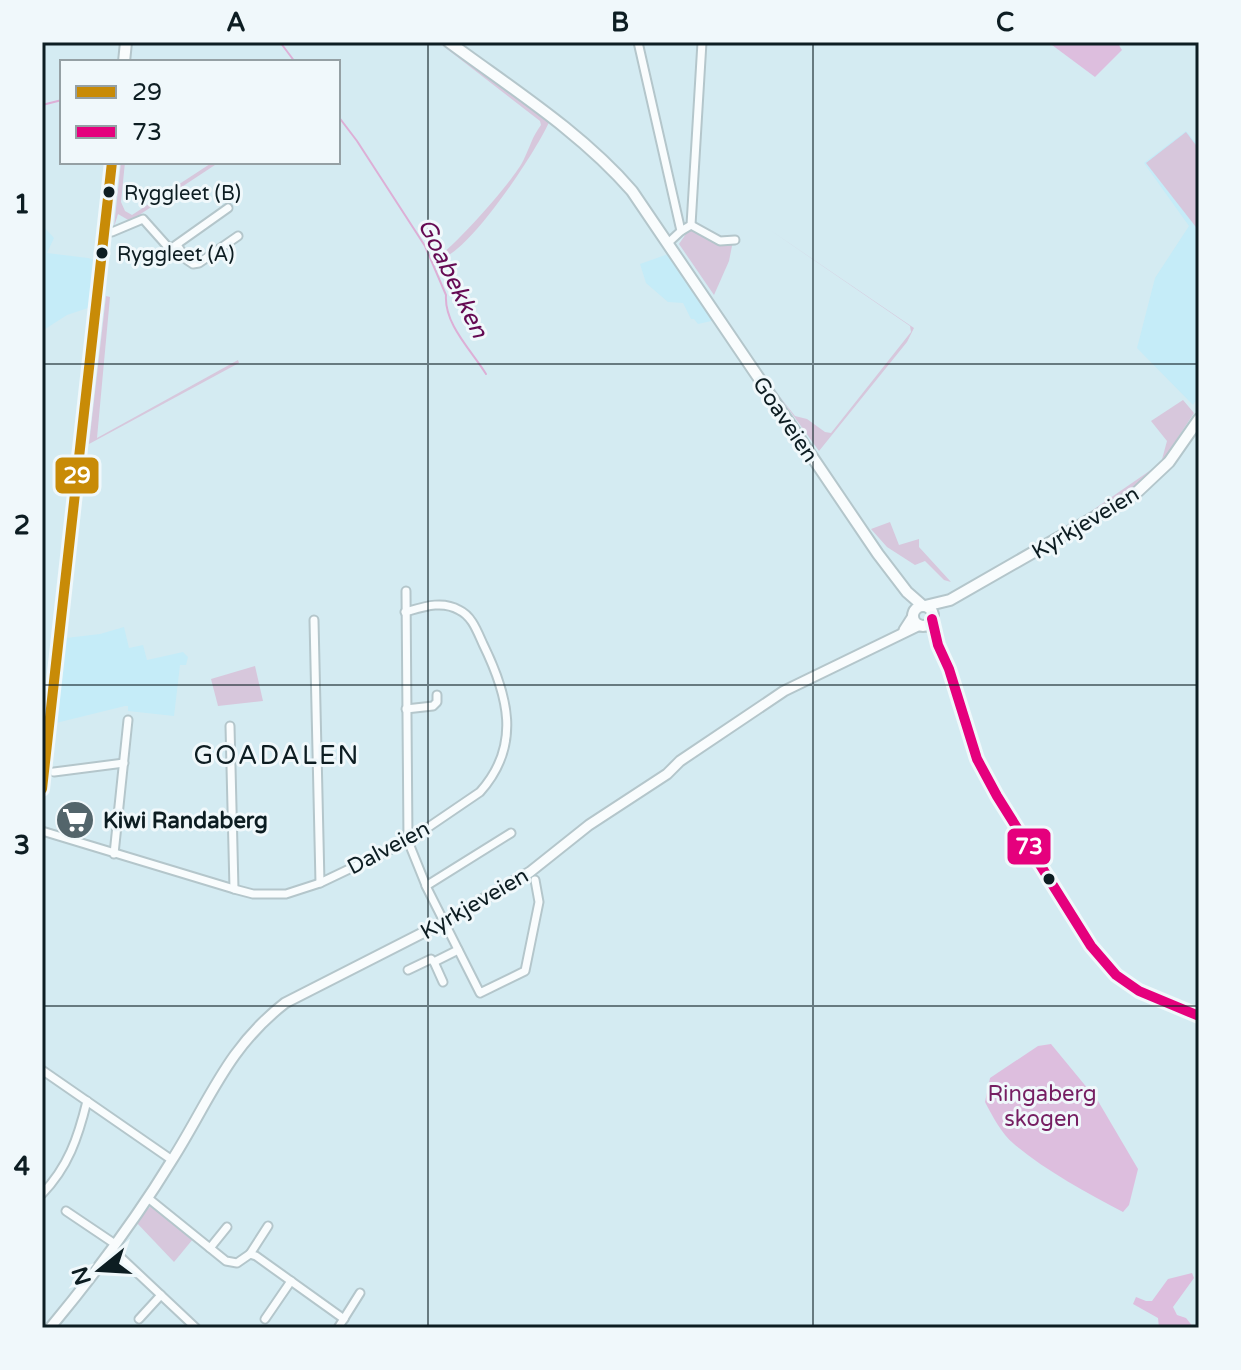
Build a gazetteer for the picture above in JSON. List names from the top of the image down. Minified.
{"streets":{"main road":["Goaveien","Kyrkjeveien"],"street":["Dalveien"]},"crossings":[["Goaveien","Kyrkjeveien"]],"districts":["GOADALEN"],"water":["Goabekken"],"parks":["Ringaberg skogen"],"places":{"other":["Ryggleet (B)","Ryggleet (A)"],"supermarket":["Kiwi Randaberg"]},"lines":["transit line 29","transit line 73"],"legend":["29","73"],"north":"left","grid":{"columns":["A","B","C"],"rows":["1","2","3","4"]}}
